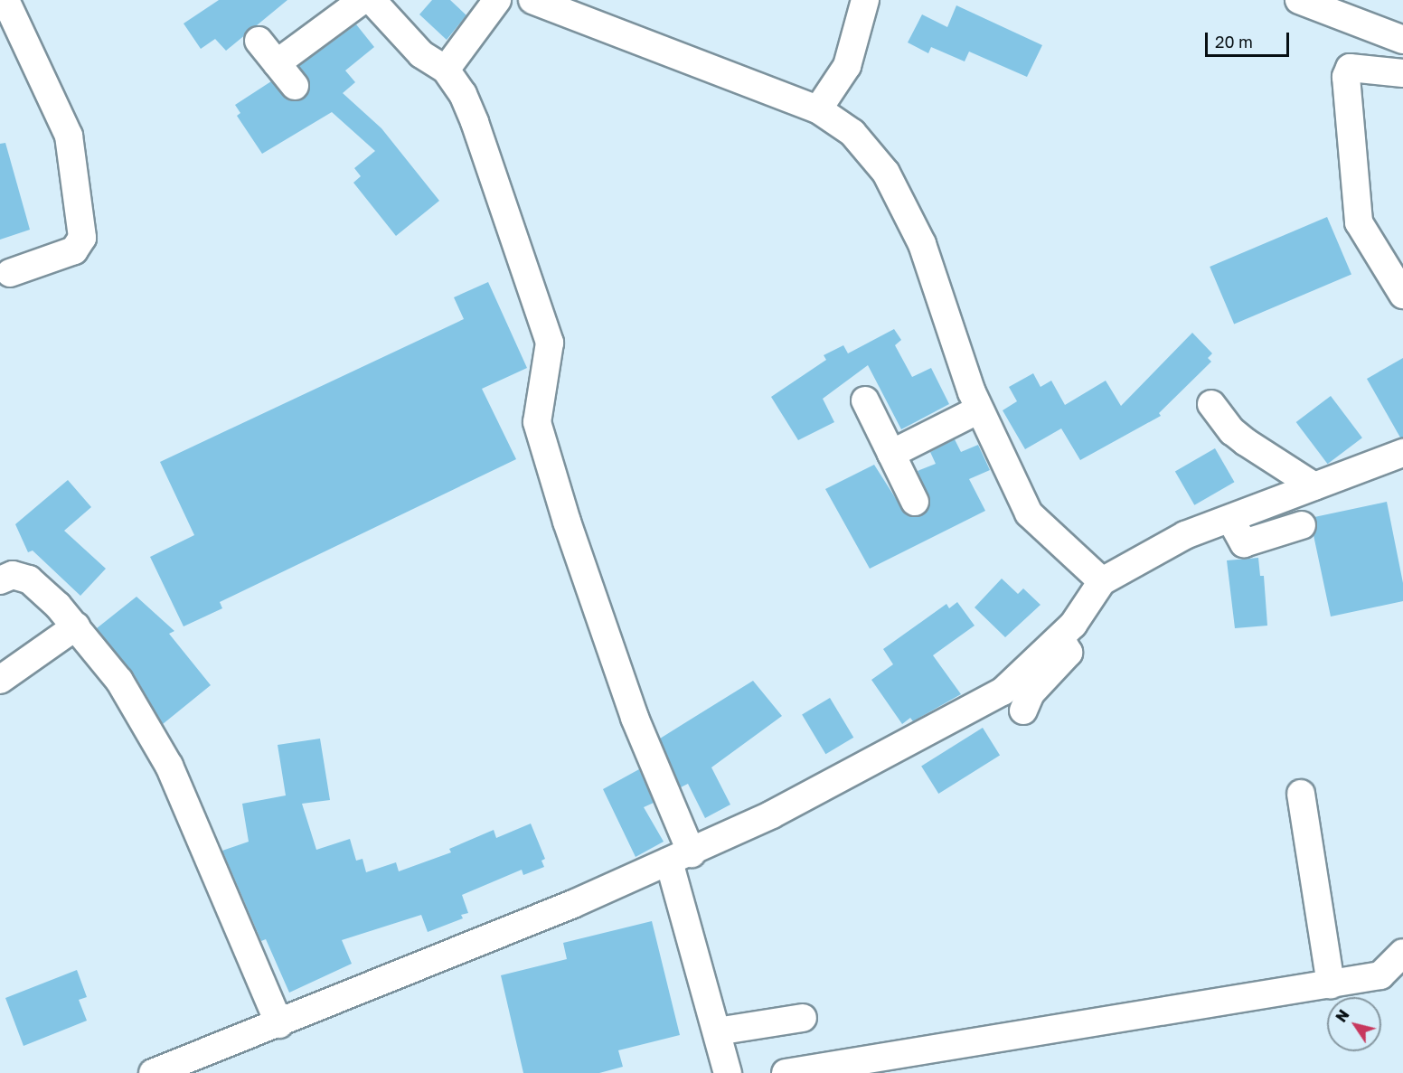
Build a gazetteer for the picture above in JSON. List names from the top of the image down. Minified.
{"scale_bar":"20 m","north":"top left"}
